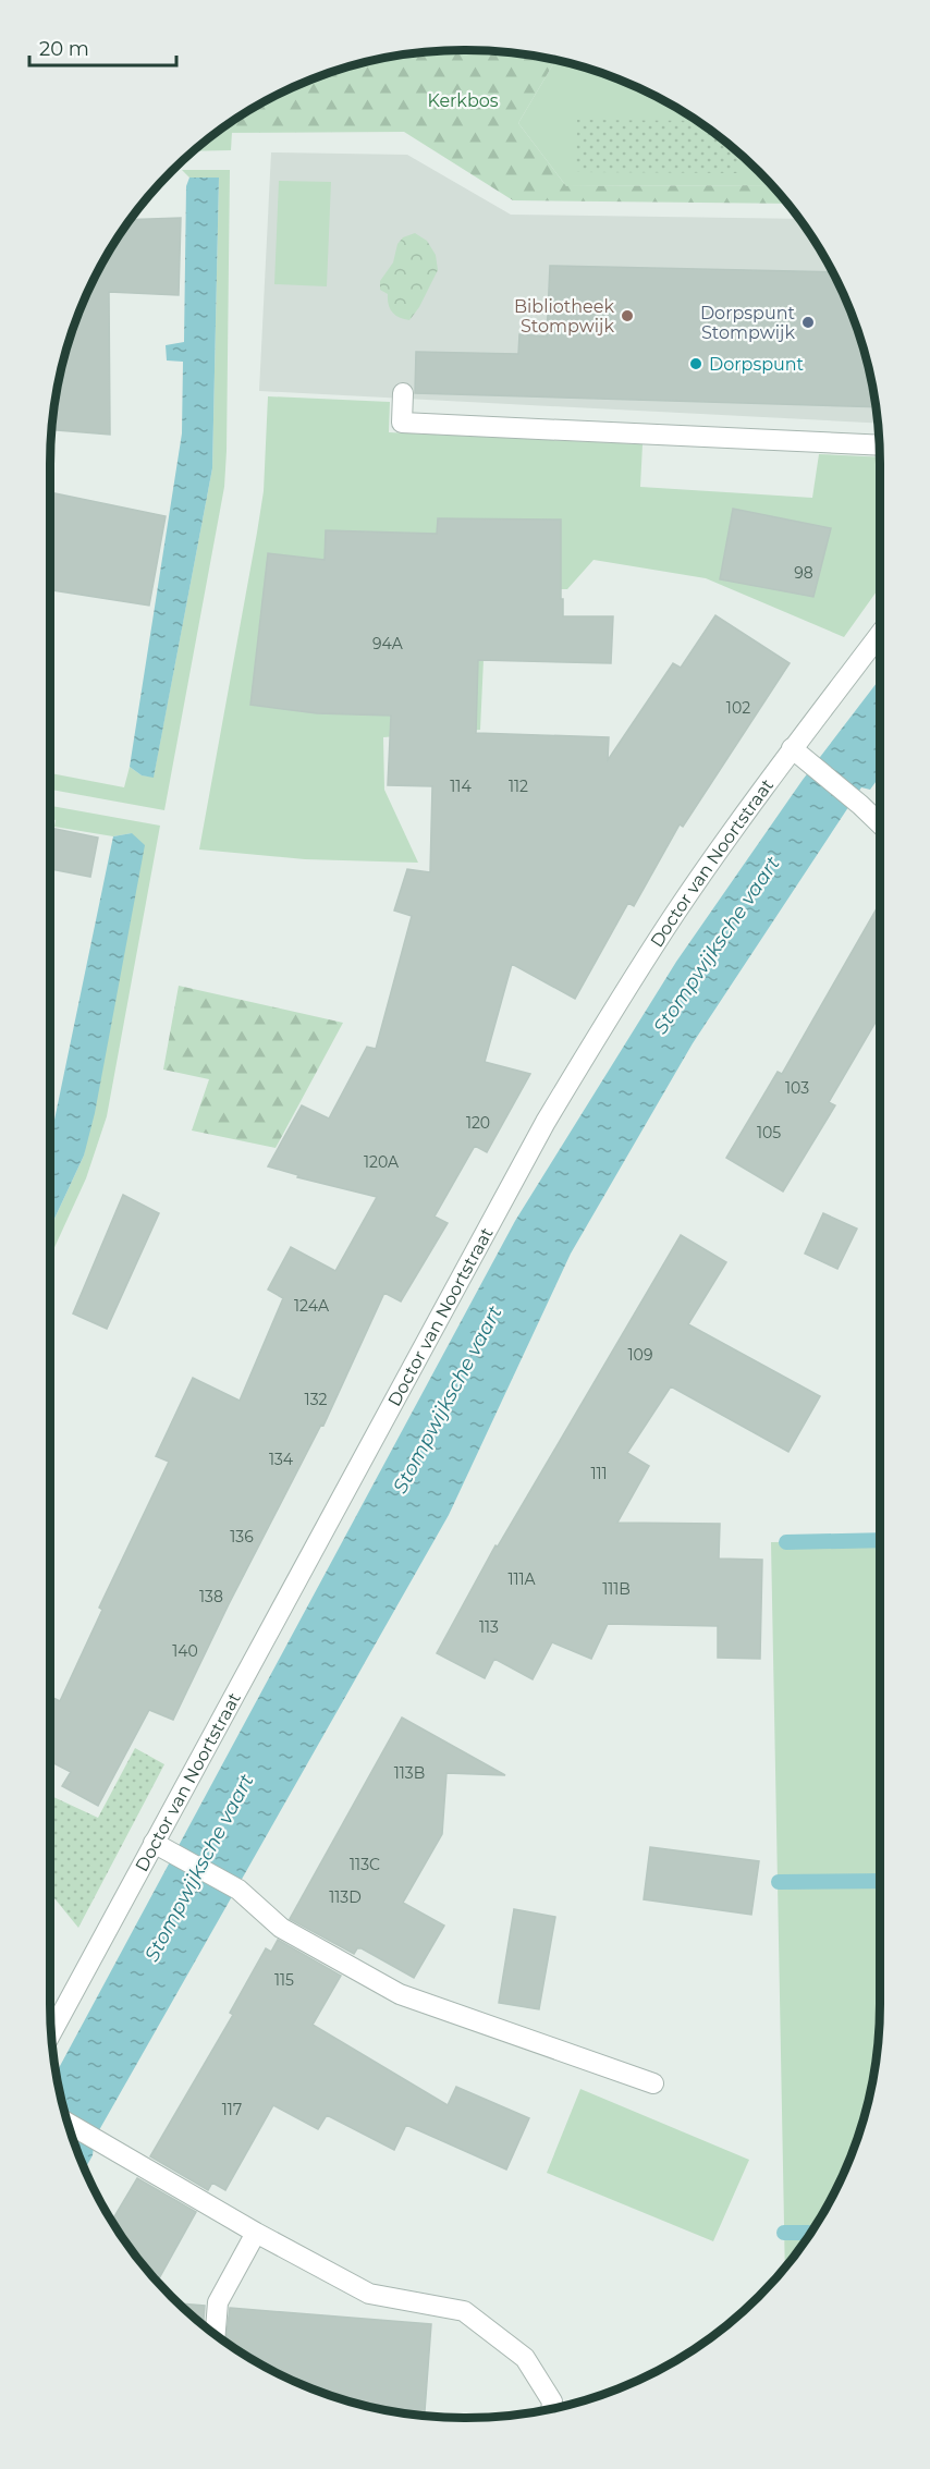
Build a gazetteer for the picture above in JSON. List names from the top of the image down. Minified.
{"streets":{"street":["Doctor van Noortstraat"]},"water":["Stompwijksche vaart"],"parks":["Kerkbos"],"places":["Bibliotheek Stompwijk","Dorpspunt Stompwijk","Dorpspunt"],"house_numbers":["98","94A","102","114","112","103","120","105","120A","124A","109","132","134","111","136","111A","111B","138","113","140","113B","113C","113D","115","117"],"scale_bar":"20 m"}
